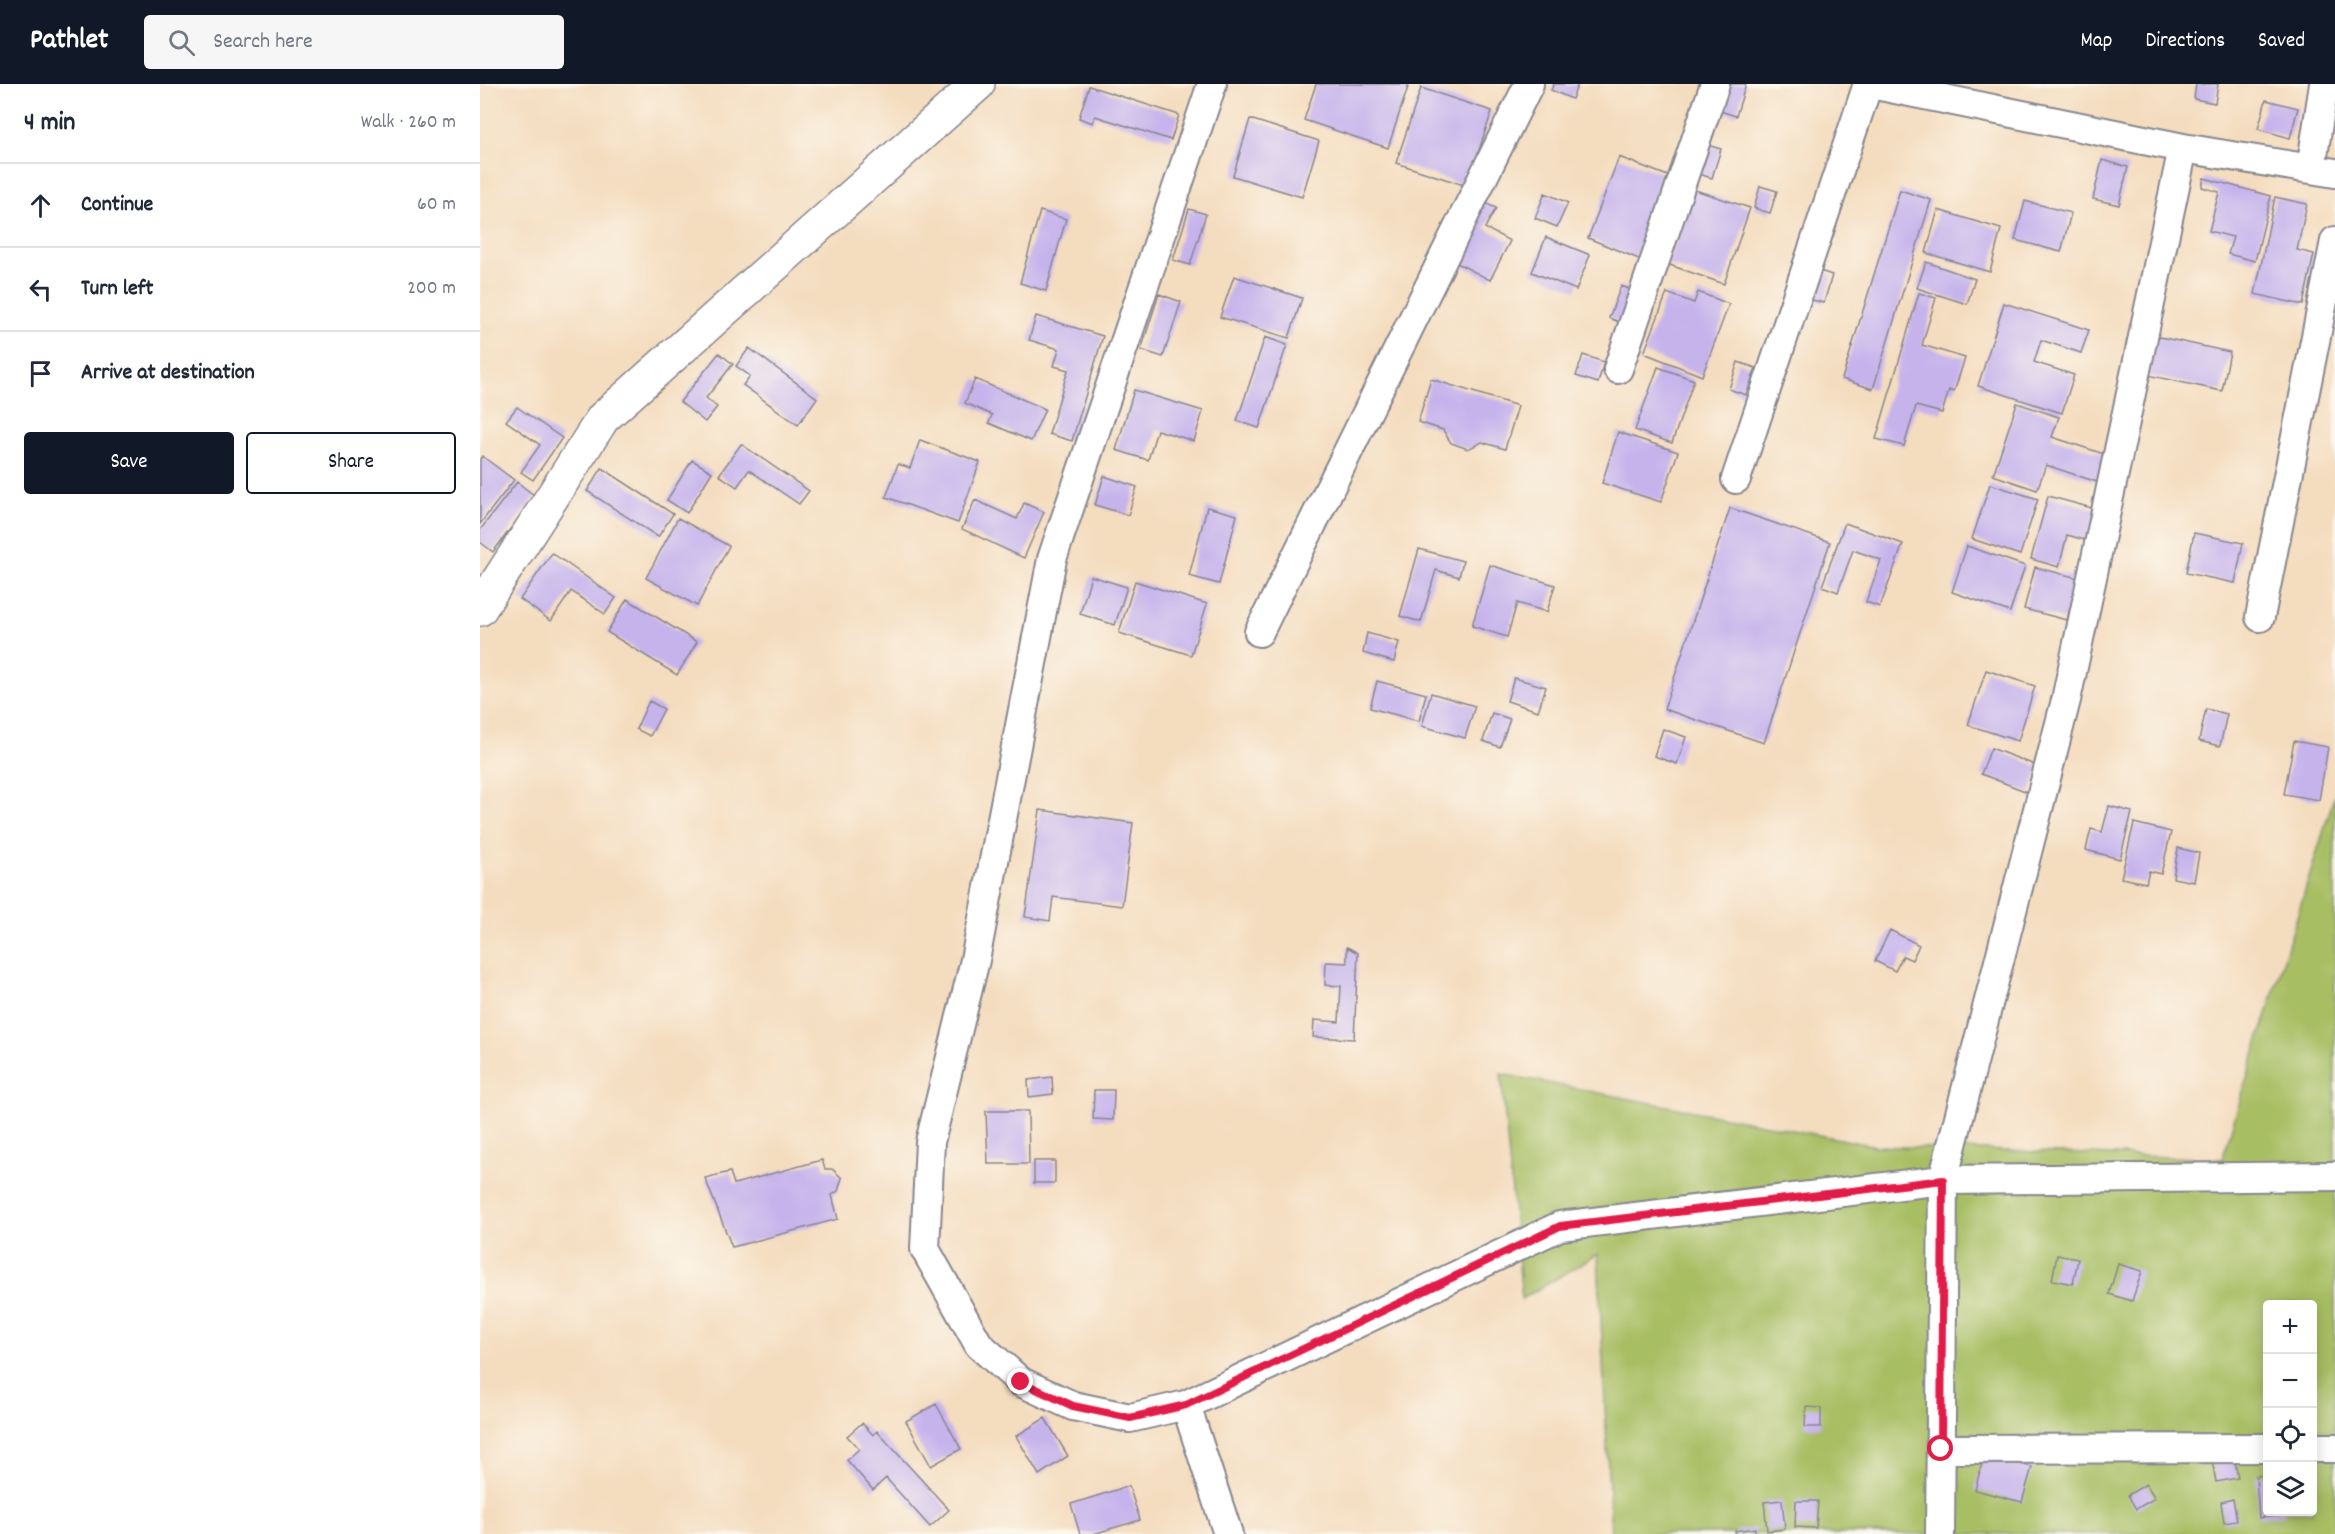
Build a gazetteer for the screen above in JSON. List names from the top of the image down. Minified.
{"page":{"header":"Pathlet","search":"Search here","nav":["Map","Directions","Saved"],"heading":["4 min","Walk · 260 m"],"list":[["Continue","60 m"],["Turn left","200 m"],"Arrive at destination"],"buttons":["Save","Share"],"map_buttons":["+","−"]}}
